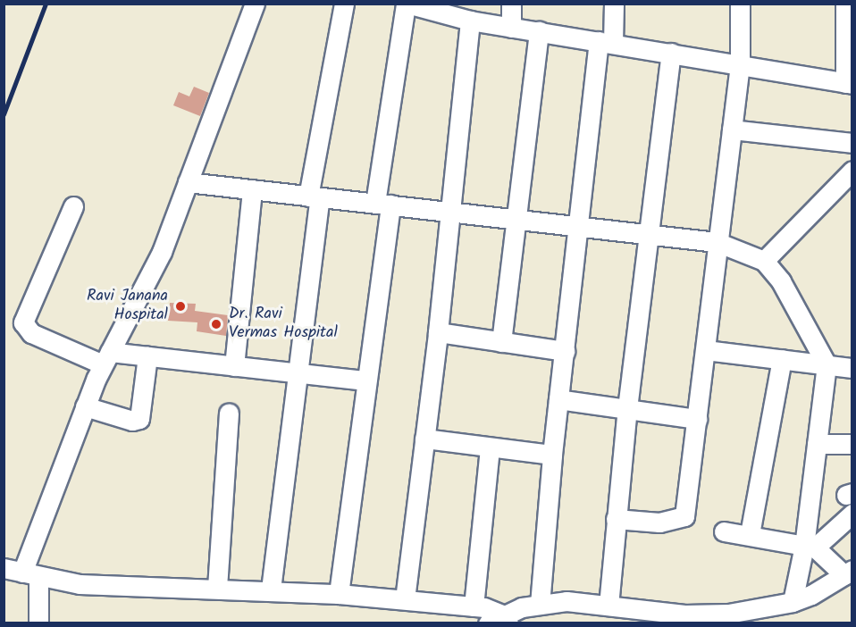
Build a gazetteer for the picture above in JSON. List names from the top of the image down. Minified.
{"places":["Ravi Janana Hospital","Dr. Ravi Vermas Hospital"]}
